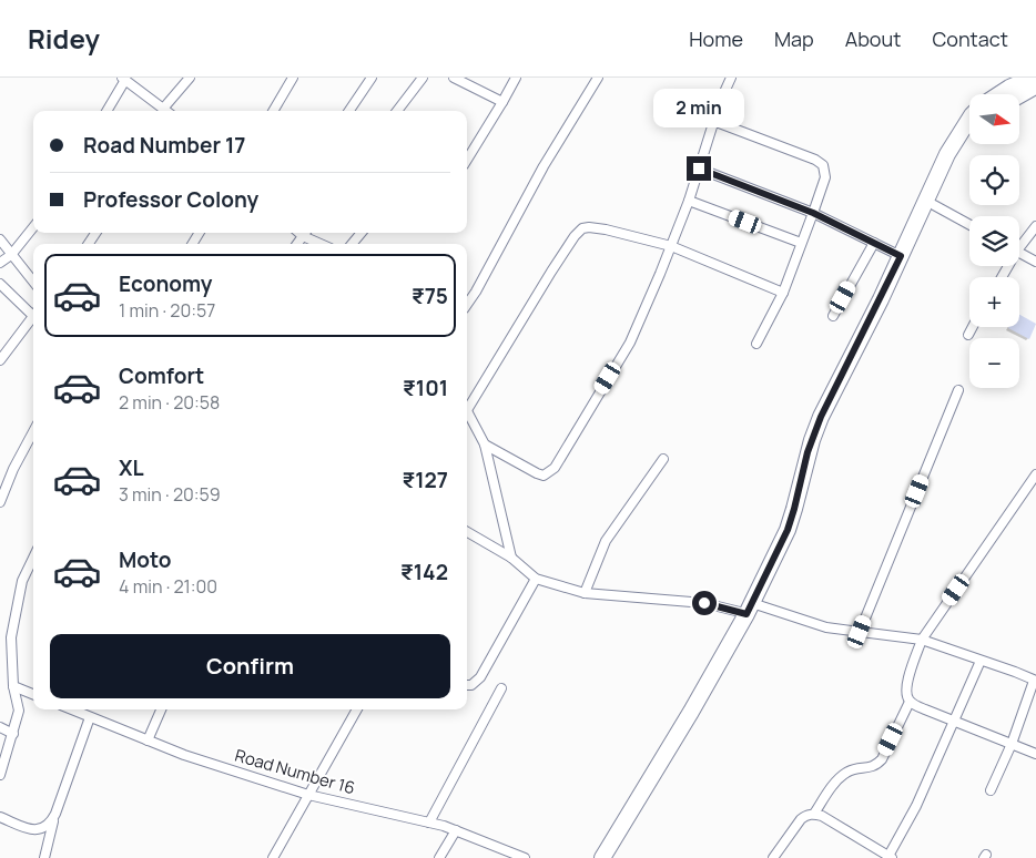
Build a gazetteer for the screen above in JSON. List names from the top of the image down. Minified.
{"streets":{"street":["Road Number 16"]},"north":"right","page":{"header":"Ridey","nav":["Home","Map","About","Contact"],"bubble":"2 min","map_buttons":["+","−"],"banner":["Road Number 17","Professor Colony"],"list":[{"name":"Economy","note":"1 min · 20:57","value":"₹75"},{"name":"Comfort","note":"2 min · 20:58","value":"₹101"},{"name":"XL","note":"3 min · 20:59","value":"₹127"},{"name":"Moto","note":"4 min · 21:00","value":"₹142"}],"buttons":"Confirm"}}
